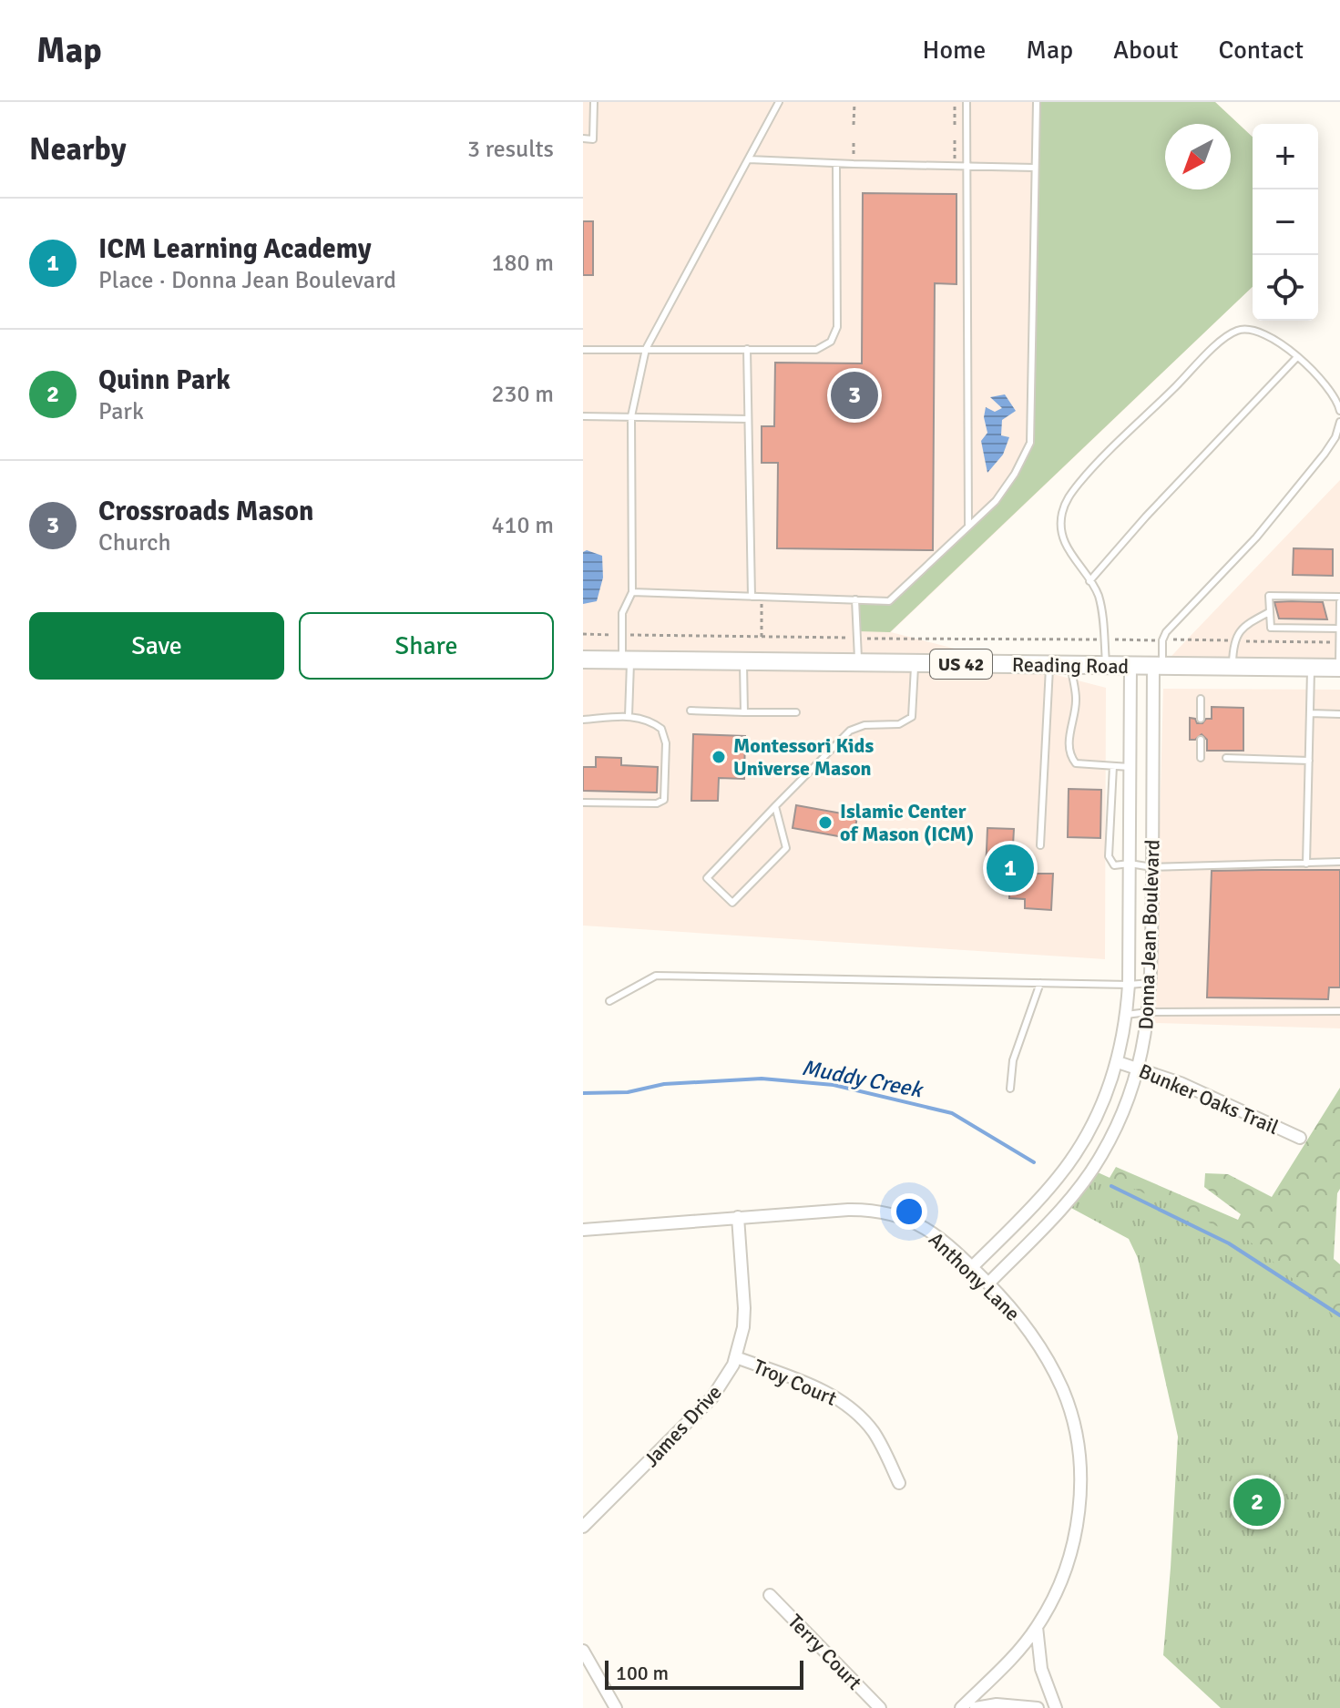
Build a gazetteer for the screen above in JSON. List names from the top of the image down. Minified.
{"streets":{"main road":["US 42","Reading Road"],"street":["Donna Jean Boulevard","Bunker Oaks Trail","Anthony Lane","Troy Court","James Drive","Terry Court"]},"crossings":[["Reading Road","Donna Jean Boulevard"],["Donna Jean Boulevard","Bunker Oaks Trail"],["Donna Jean Boulevard","Anthony Lane"],["Anthony Lane","James Drive"],["Troy Court","James Drive"]],"water":["Muddy Creek"],"places":["Montessori Kids Universe Mason","Islamic Center of Mason (ICM)"],"scale_bar":"100 m","north":"bottom left","page":{"header":"Map","nav":["Home","Map","About","Contact"],"heading":["Nearby","3 results"],"map_buttons":["+","−"],"list":[{"mark":"1","name":"ICM Learning Academy","note":"Place · Donna Jean Boulevard","value":"180 m"},{"mark":"2","name":"Quinn Park","note":"Park","value":"230 m"},{"mark":"3","name":"Crossroads Mason","note":"Church","value":"410 m"}],"pins":["3","1","2"],"buttons":["Save","Share"],"scale":"100 m"}}
